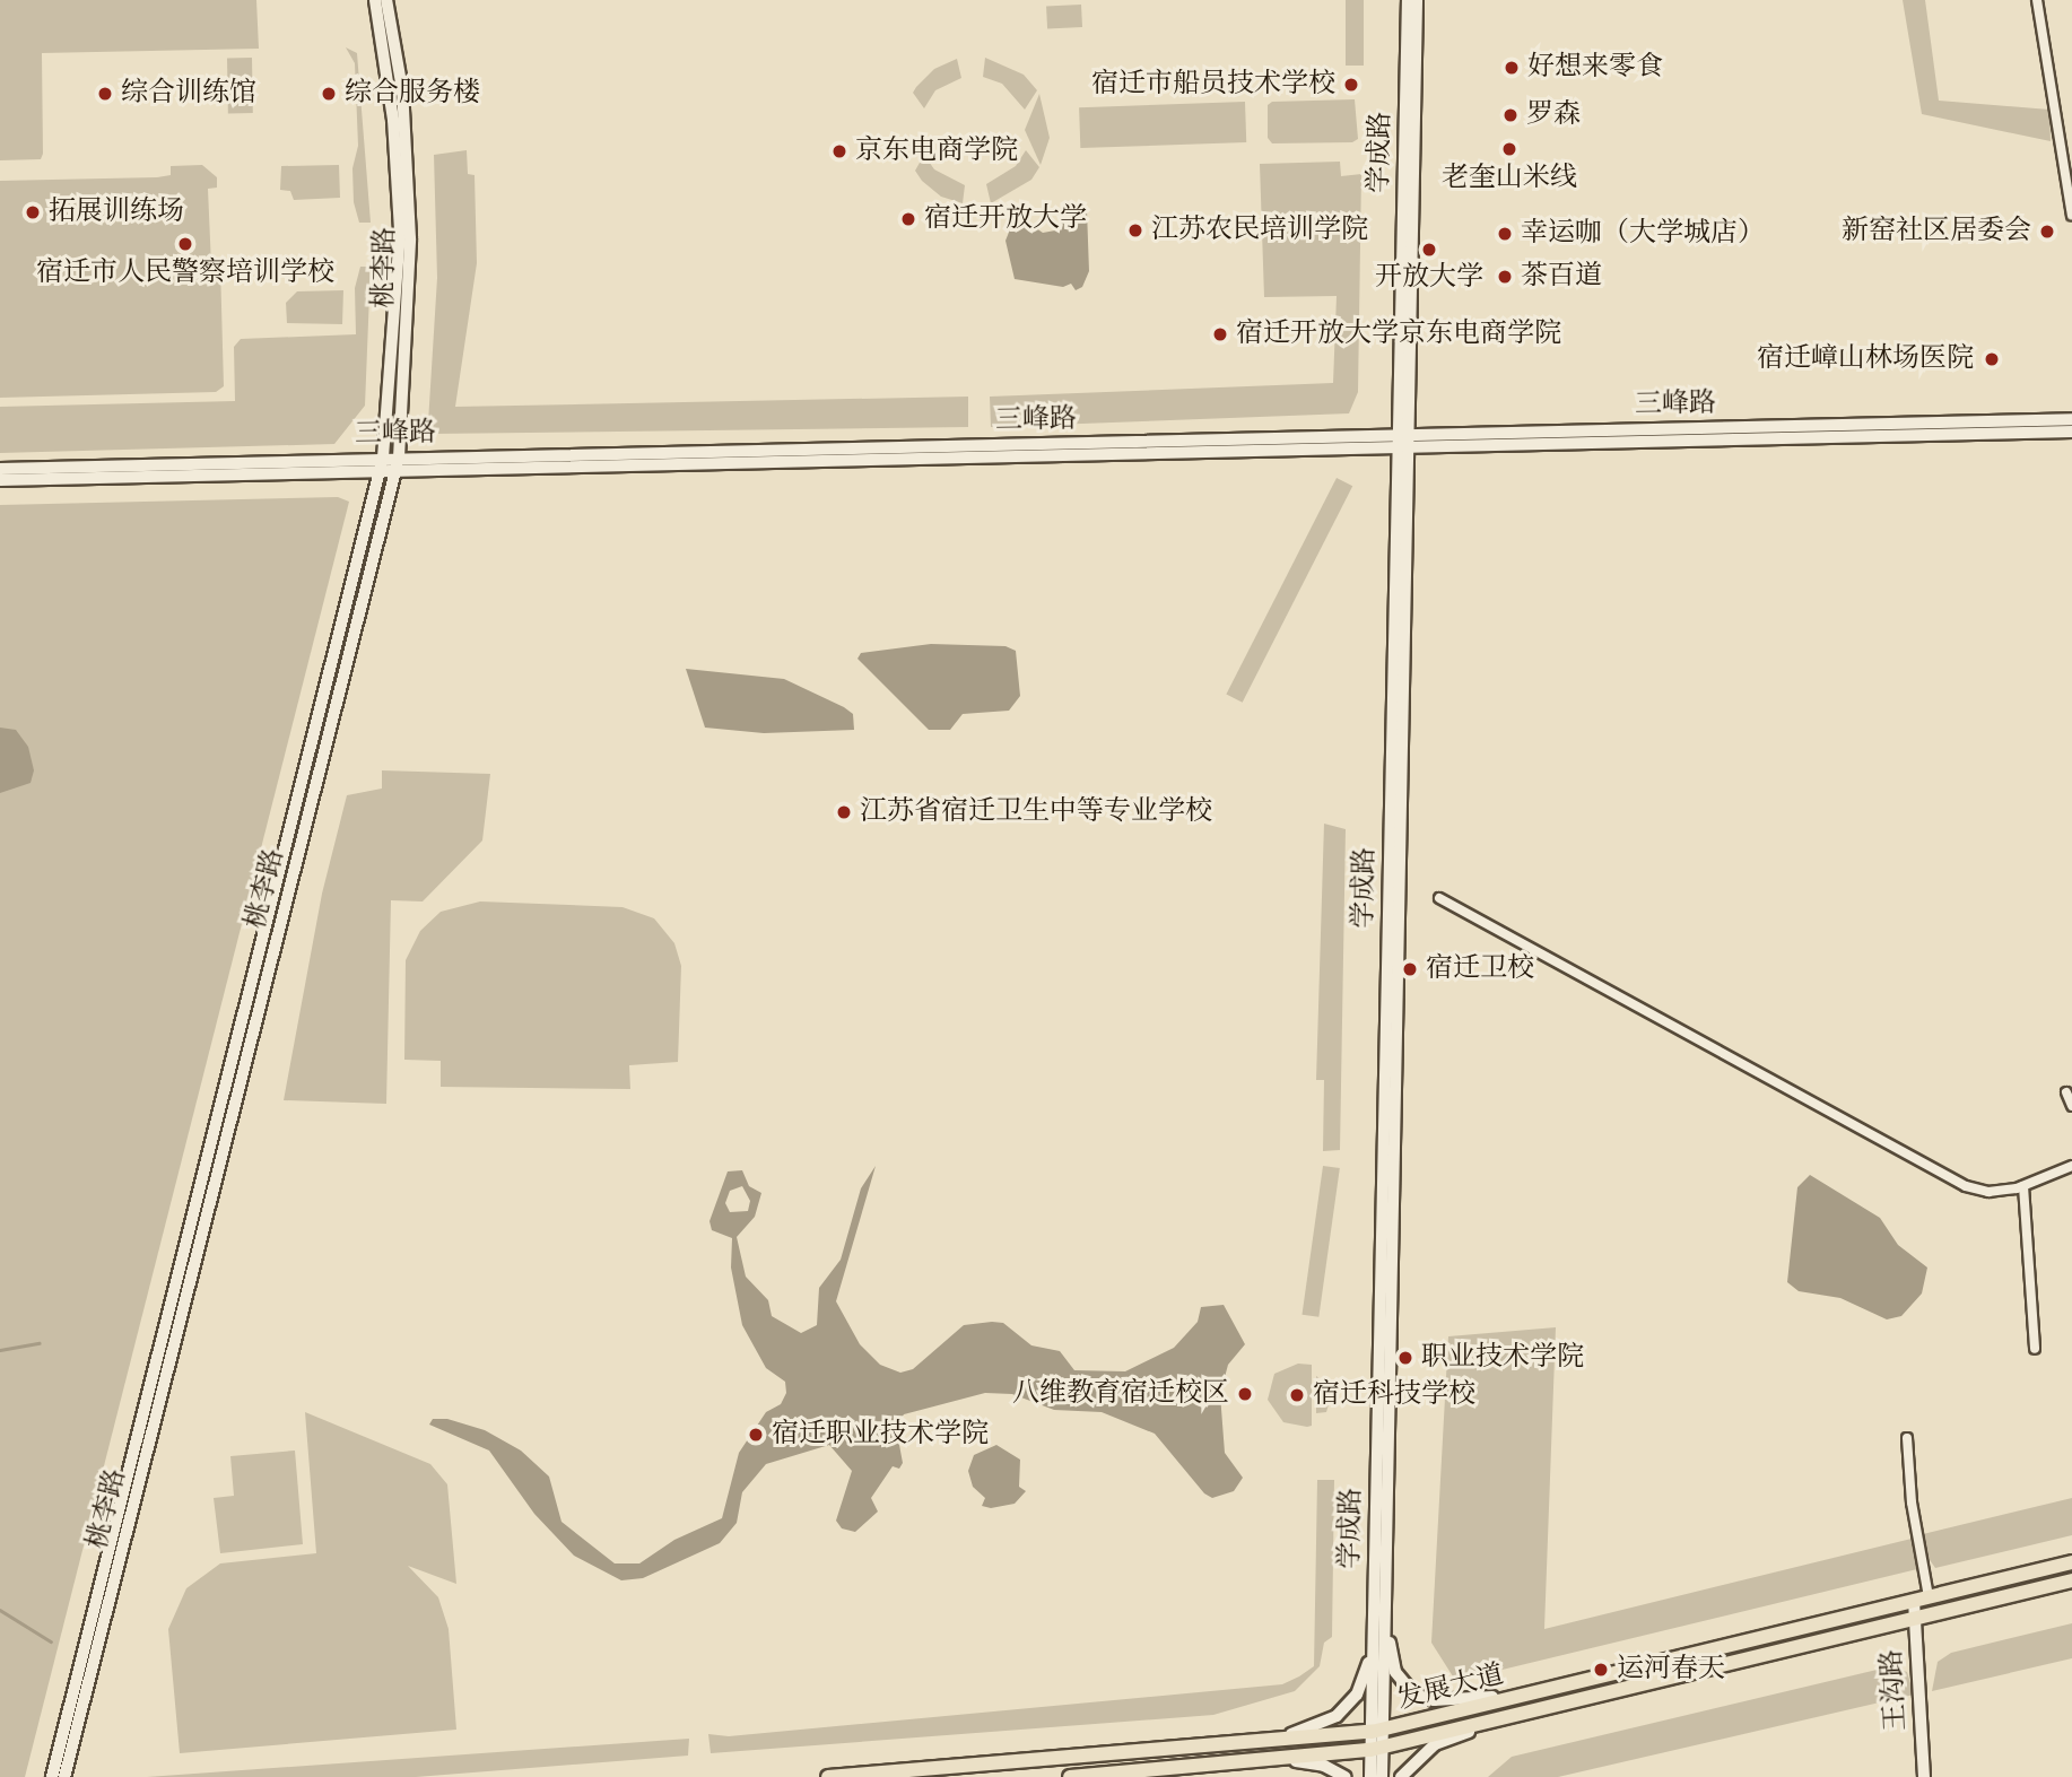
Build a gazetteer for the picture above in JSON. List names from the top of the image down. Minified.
{"streets":{"main road":["学成路","桃李路","三峰路","发展大道"],"street":["王沟路"]},"crossings":[["学成路","三峰路"],["学成路","发展大道"],["桃李路","三峰路"],["发展大道","王沟路"]],"places":["好想来零食","宿迁市船员技术学校","综合训练馆","综合服务楼","罗森","老奎山米线","京东电商学院","拓展训练场","宿迁开放大学","江苏农民培训学院","新窑社区居委会","幸运咖（大学城店）","宿迁市人民警察培训学校","开放大学","茶百道","宿迁开放大学京东电商学院","宿迁嶂山林场医院","江苏省宿迁卫生中等专业学校","宿迁卫校","职业技术学院","八维教育宿迁校区","宿迁科技学校","宿迁职业技术学院","运河春天"]}
